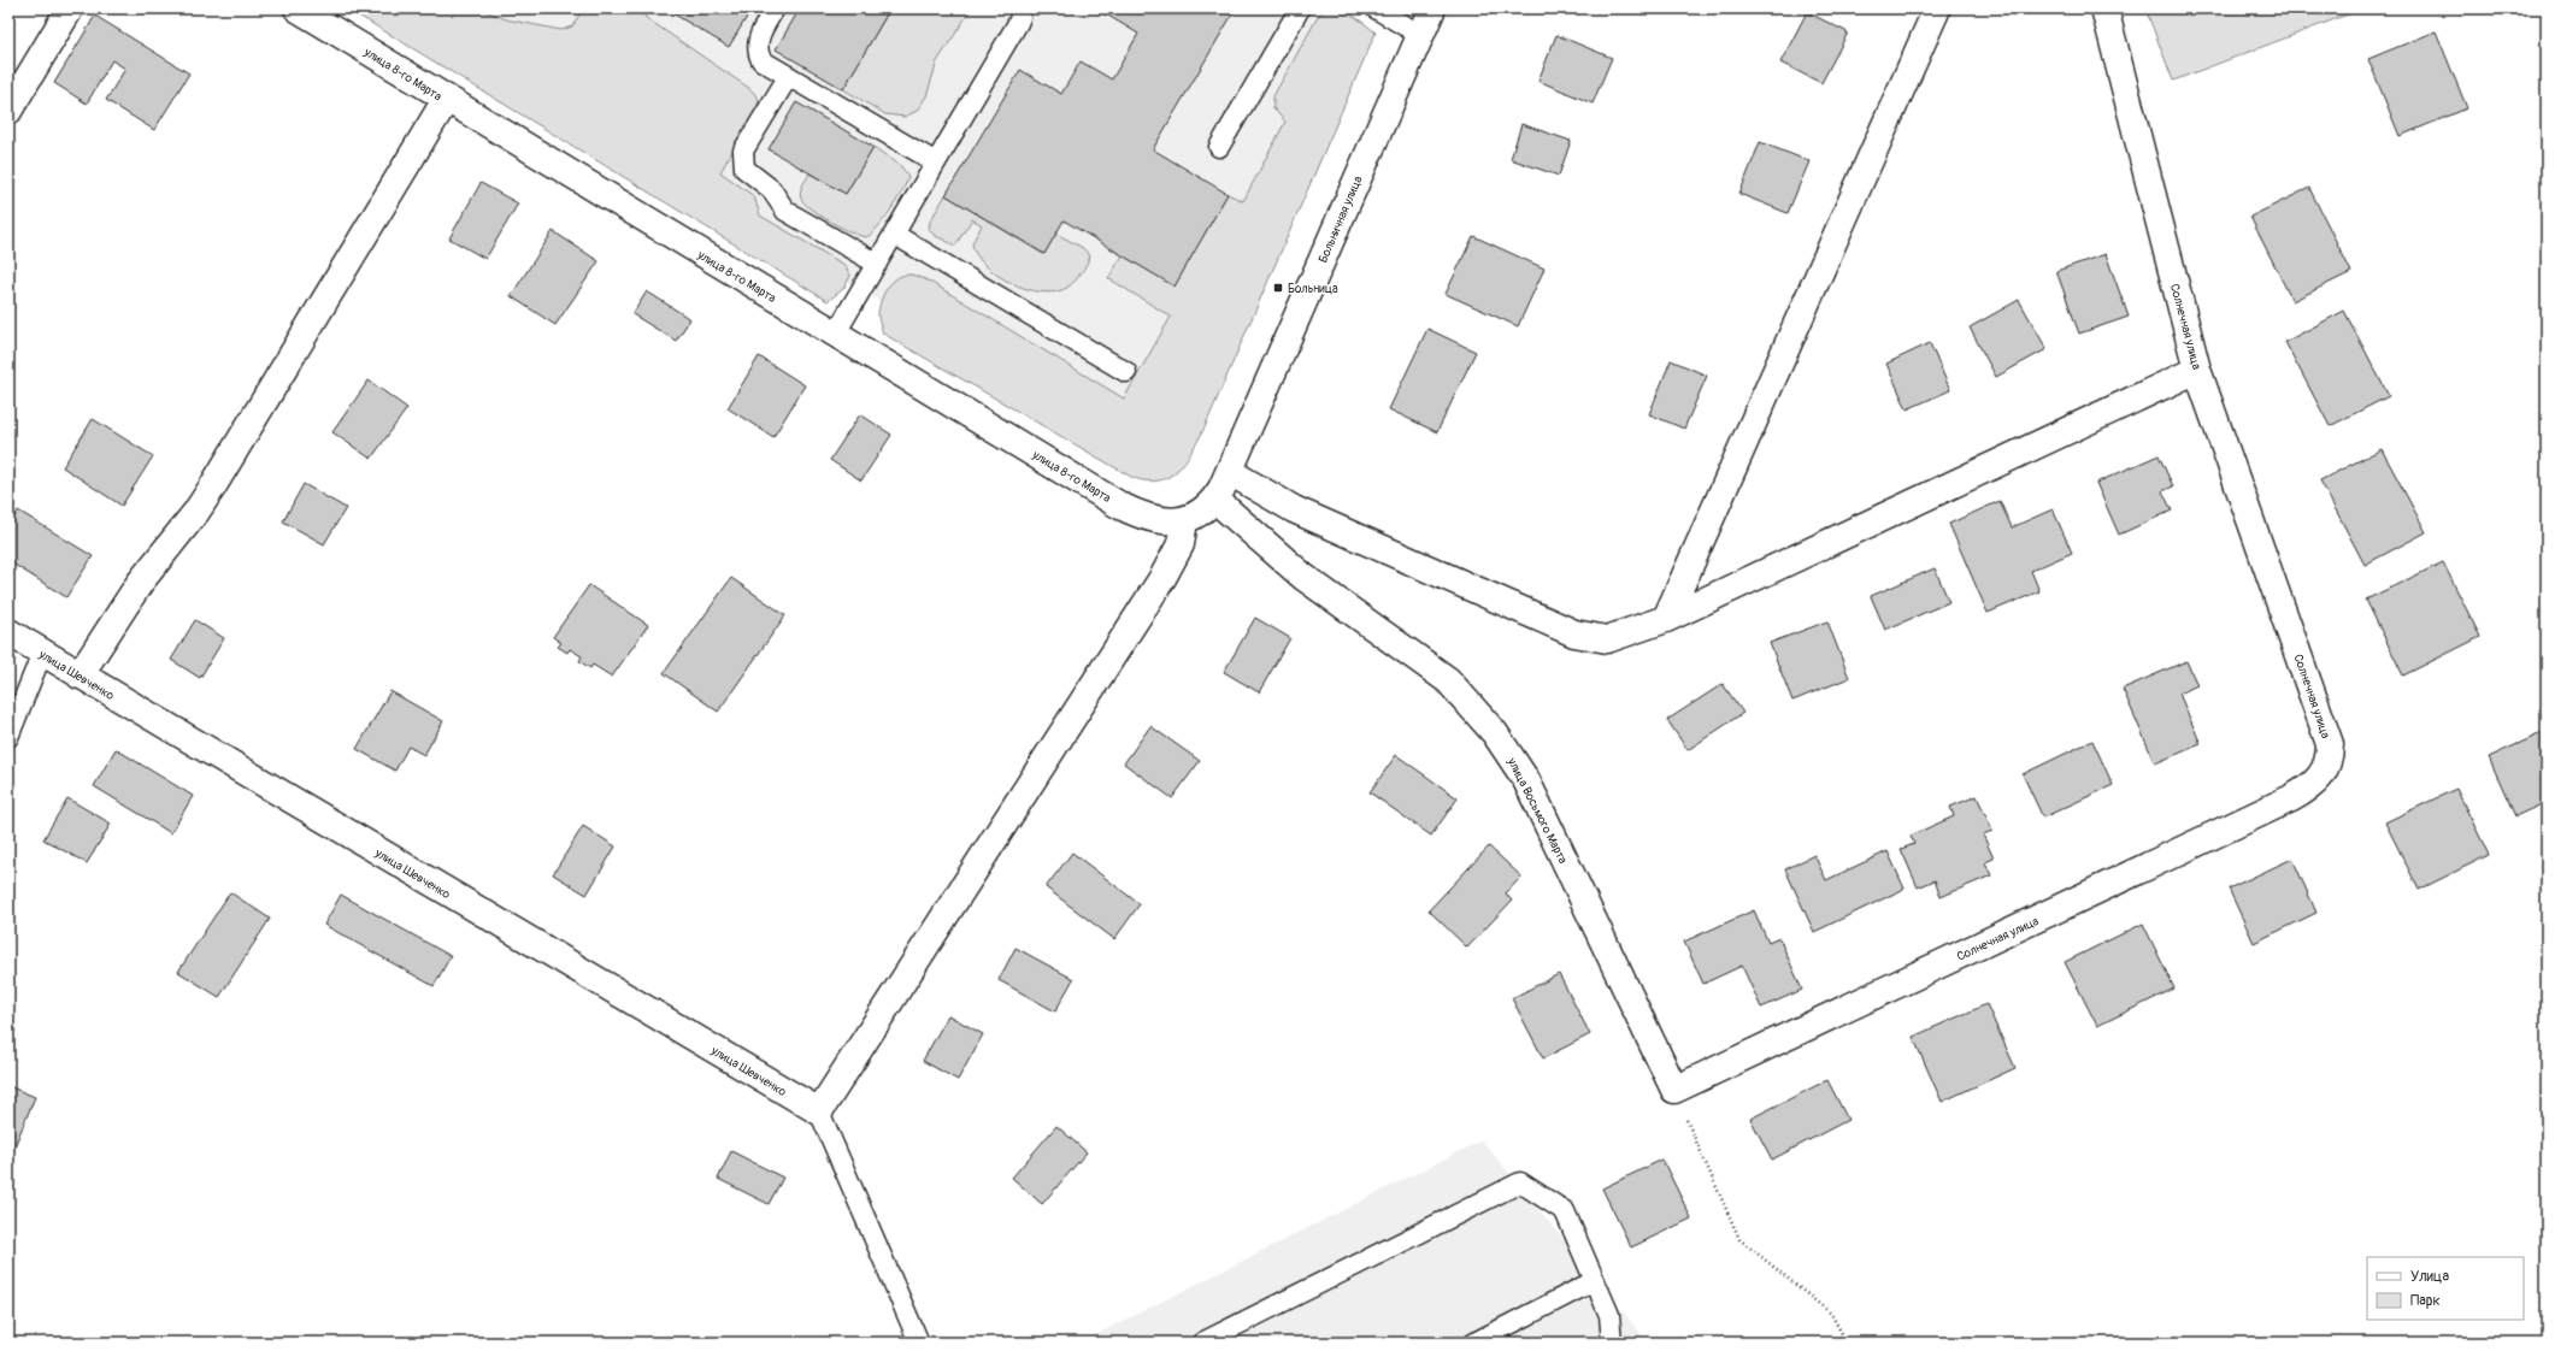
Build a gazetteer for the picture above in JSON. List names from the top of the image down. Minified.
{"streets":{"street":["улица 8-го Марта","Больничная улица","Солнечная улица","улица Шевченко","улица Восьмого Марта"]},"crossings":[["улица 8-го Марта","Больничная улица"],["Больничная улица","улица Восьмого Марта"],["Солнечная улица","улица Восьмого Марта"]],"places":{"transit":["Больница"]},"legend":["Улица","Парк"]}
